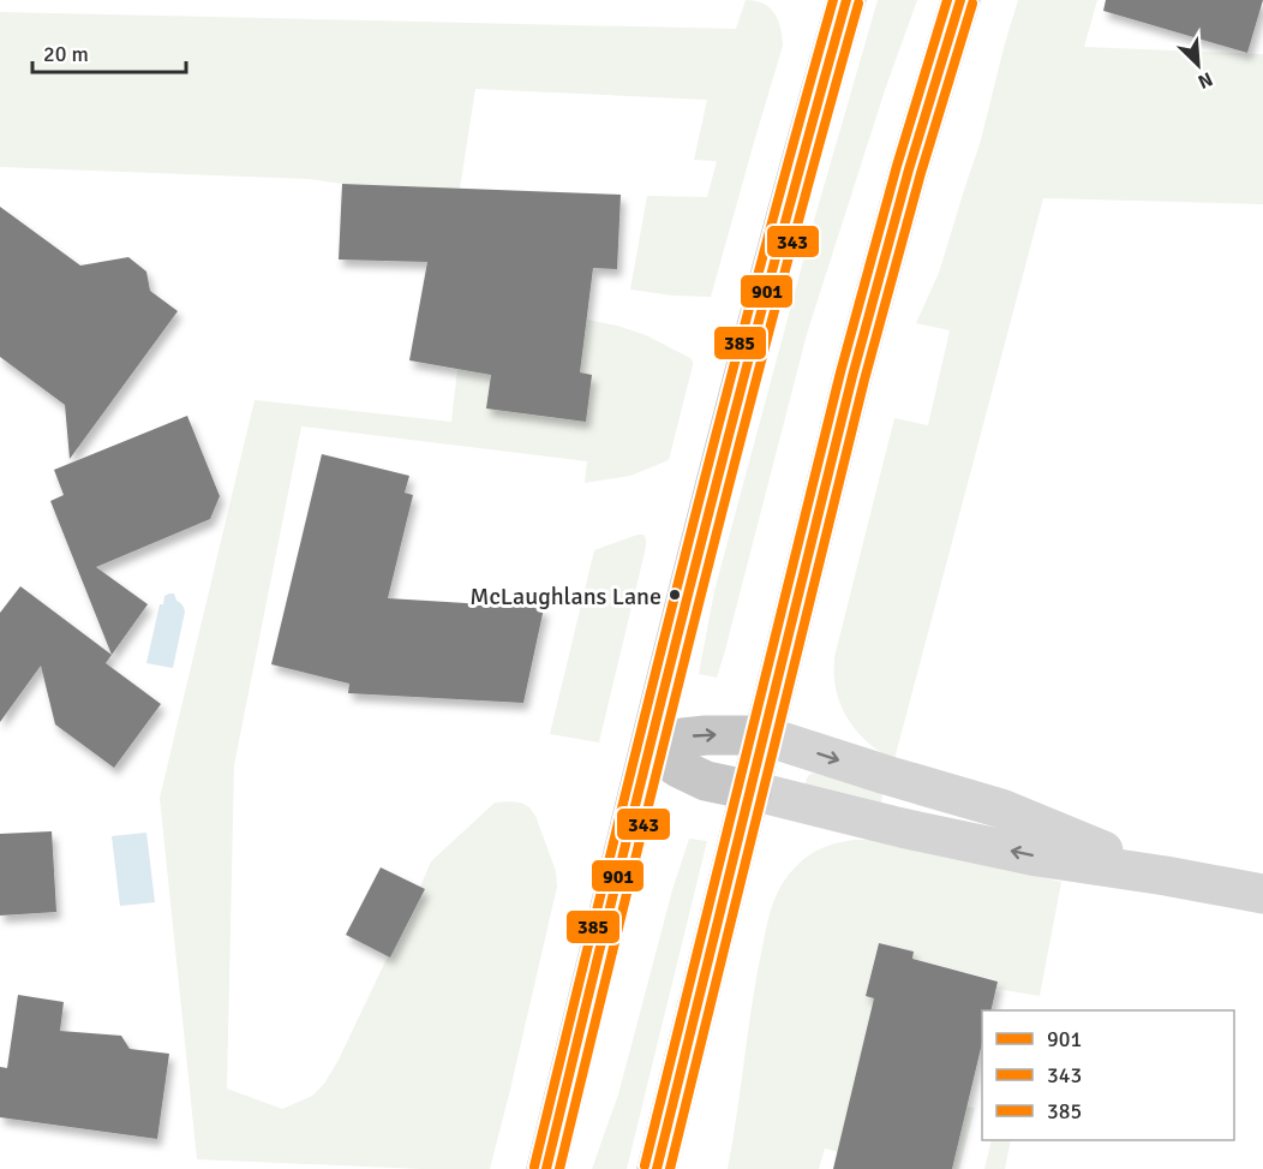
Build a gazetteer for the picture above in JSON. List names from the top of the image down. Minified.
{"places":["McLaughlans Lane"],"lines":["transit line 901","transit line 385","transit line 343"],"legend":["901","343","385"],"scale_bar":"20 m","north":"bottom right"}
